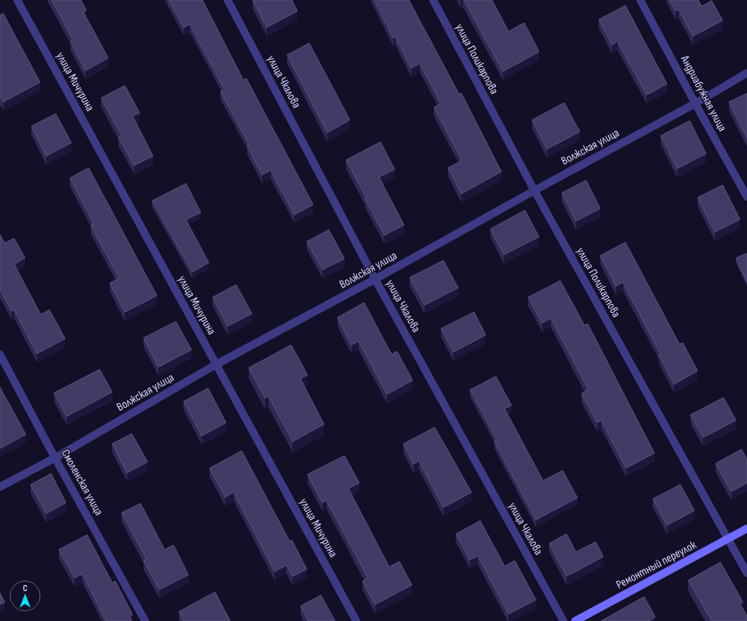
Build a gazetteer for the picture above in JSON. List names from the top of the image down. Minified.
{"streets":{"main road":["Ремонтный переулок"],"street":["улица Поликарпова","улица Мичурина","улица Чкалова","Андриабужная улица","Волжская улица","Смоленская улица"]},"crossings":[["улица Поликарпова","Волжская улица"],["улица Поликарпова","Ремонтный переулок"],["улица Мичурина","Волжская улица"],["улица Чкалова","Волжская улица"],["Андриабужная улица","Волжская улица"],["Волжская улица","Смоленская улица"]],"north":"top"}
